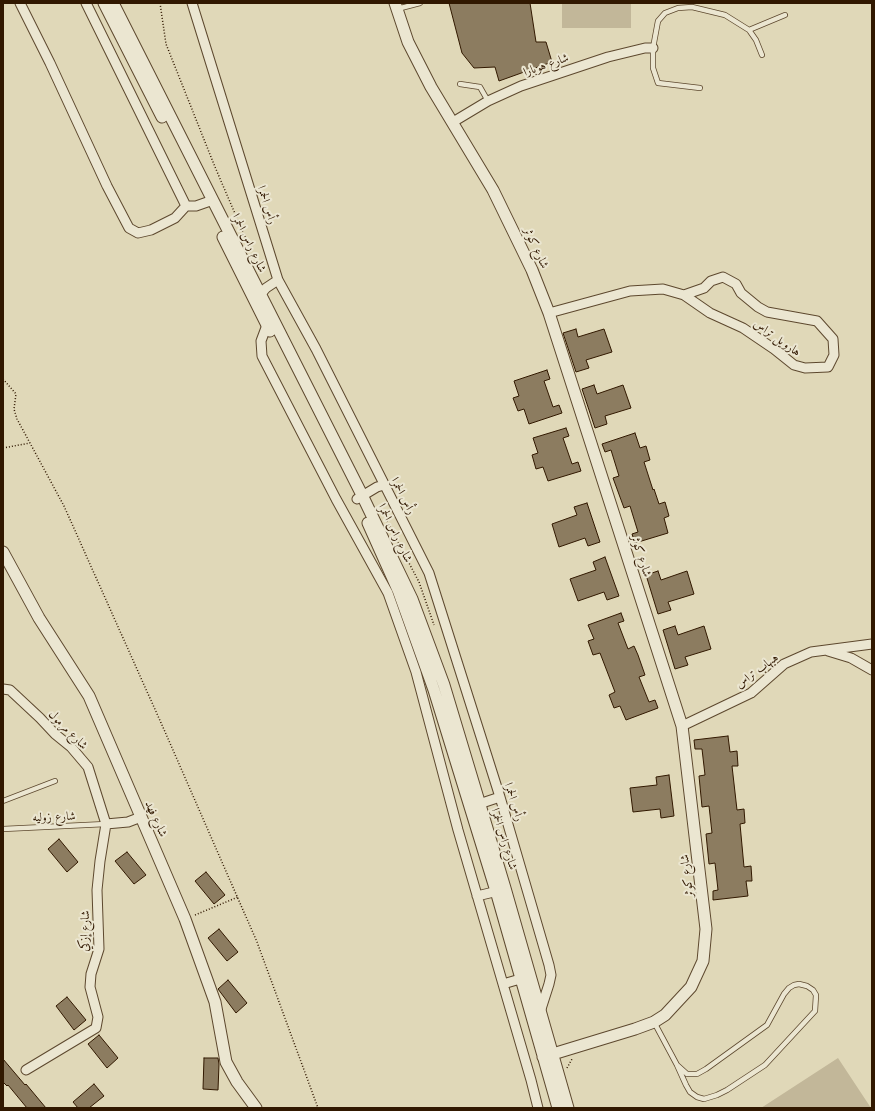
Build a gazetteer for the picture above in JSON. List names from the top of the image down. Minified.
{"streets":{"street":["شارع هوبارا","رأس الحمرا","شارع راس الحمرا","شارع كوثر","هارويل تراس","هبهاب تراس","شارع مرمول","شارع فهد","شارع إزكي"],"lane":["شارع زوليه"]},"crossings":[["شارع هوبارا","شارع كوثر"],["رأس الحمرا","شارع راس الحمرا"],["شارع راس الحمرا","شارع كوثر"],["شارع كوثر","هارويل تراس"],["شارع كوثر","هبهاب تراس"],["شارع مرمول","شارع زوليه"],["شارع مرمول","شارع إزكي"],["شارع زوليه","شارع إزكي"]]}
